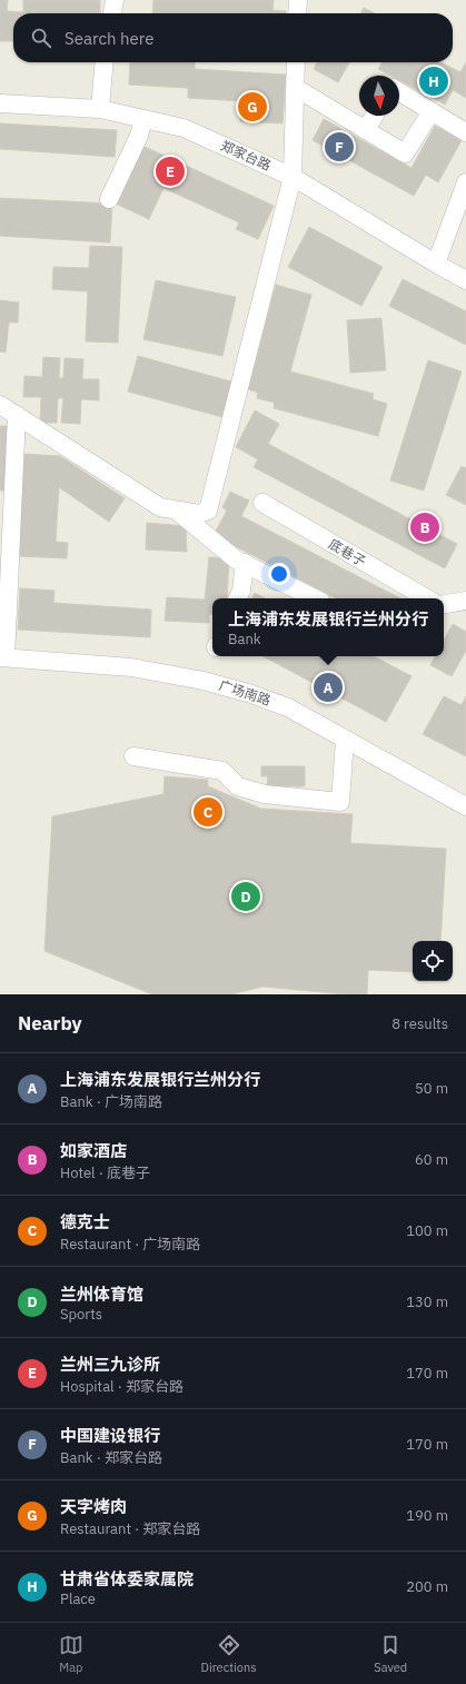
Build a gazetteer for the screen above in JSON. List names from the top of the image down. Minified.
{"streets":{"street":["郑家台路","底巷子","广场南路"]},"north":"bottom","page":{"search":"Search here","pins":["H","G","F","E","B","A","C","D"],"popup":["上海浦东发展银行兰州分行","Bank"],"heading":["Nearby","8 results"],"list":[{"mark":"A","name":"上海浦东发展银行兰州分行","note":"Bank · 广场南路","value":"50 m"},{"mark":"B","name":"如家酒店","note":"Hotel · 底巷子","value":"60 m"},{"mark":"C","name":"德克士","note":"Restaurant · 广场南路","value":"100 m"},{"mark":"D","name":"兰州体育馆","note":"Sports","value":"130 m"},{"mark":"E","name":"兰州三九诊所","note":"Hospital · 郑家台路","value":"170 m"},{"mark":"F","name":"中国建设银行","note":"Bank · 郑家台路","value":"170 m"},{"mark":"G","name":"天字烤肉","note":"Restaurant · 郑家台路","value":"190 m"},{"mark":"H","name":"甘肃省体委家属院","note":"Place","value":"200 m"}],"nav":["Map","Directions","Saved"]}}
